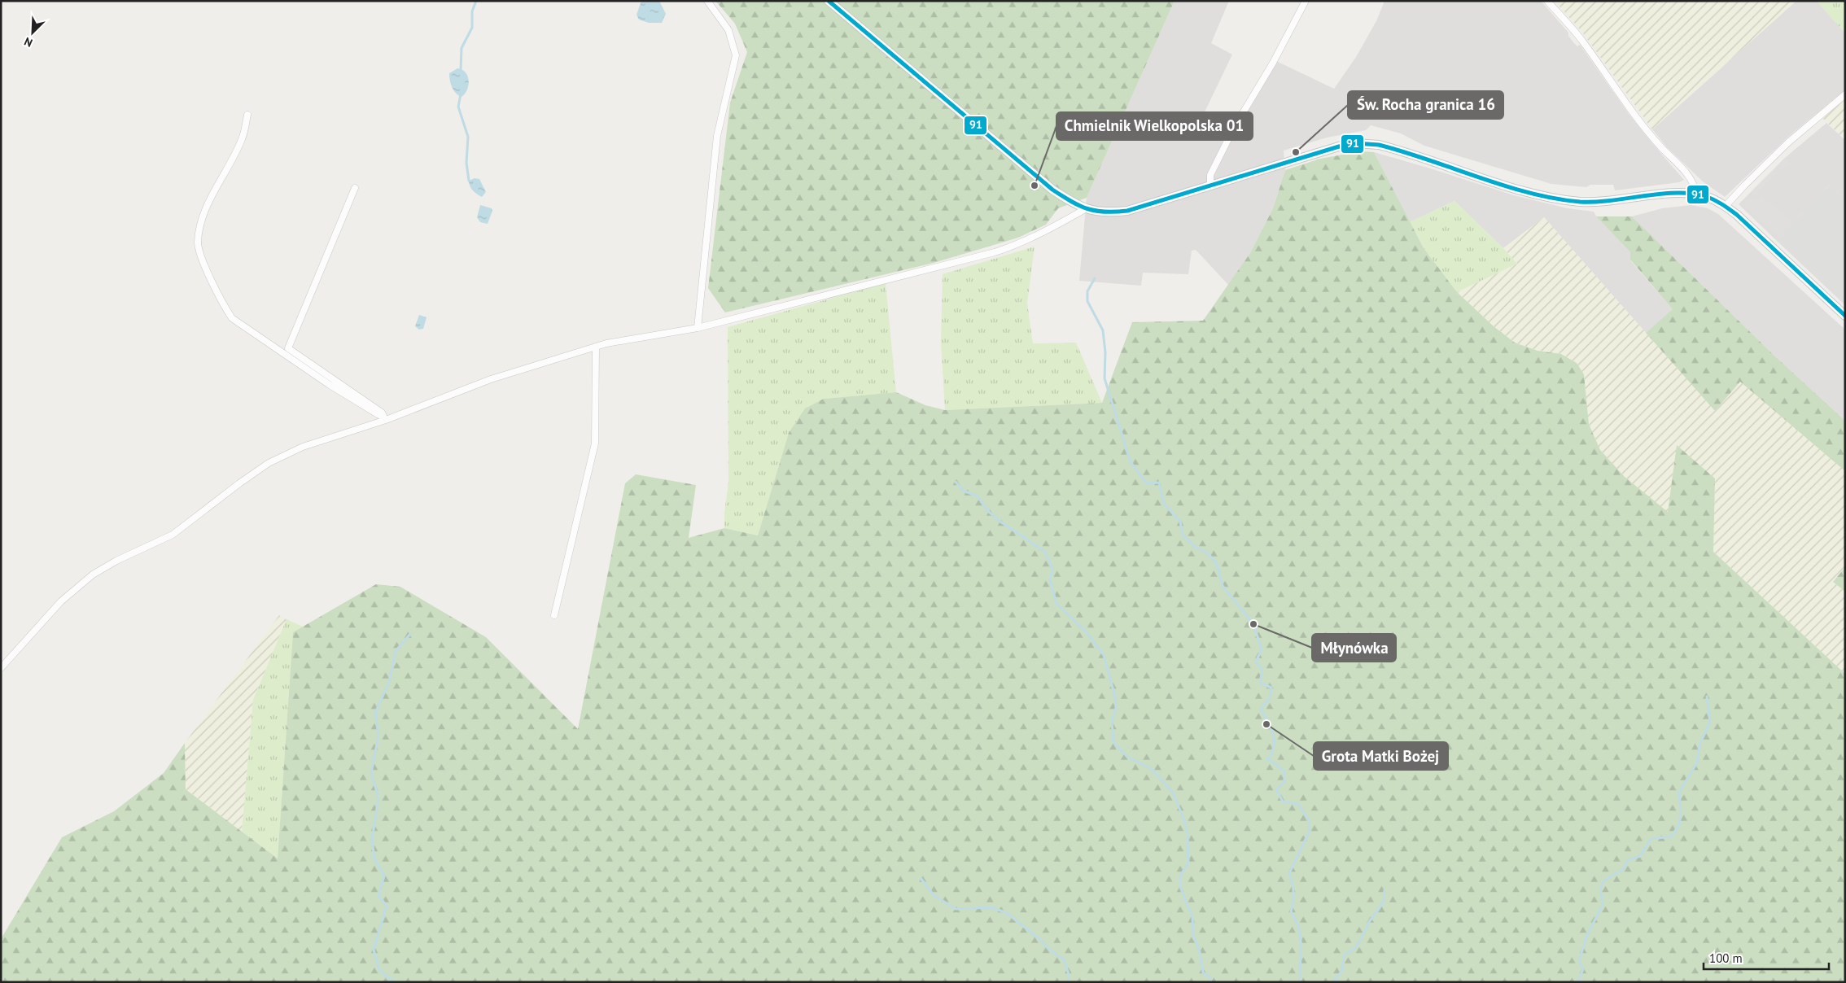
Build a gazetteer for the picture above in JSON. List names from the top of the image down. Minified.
{"places":["Św. Rocha granica 16","Chmielnik Wielkopolska 01","Młynówka","Grota Matki Bożej"],"lines":["transit line 91"],"scale_bar":"100 m","north":"bottom left"}
